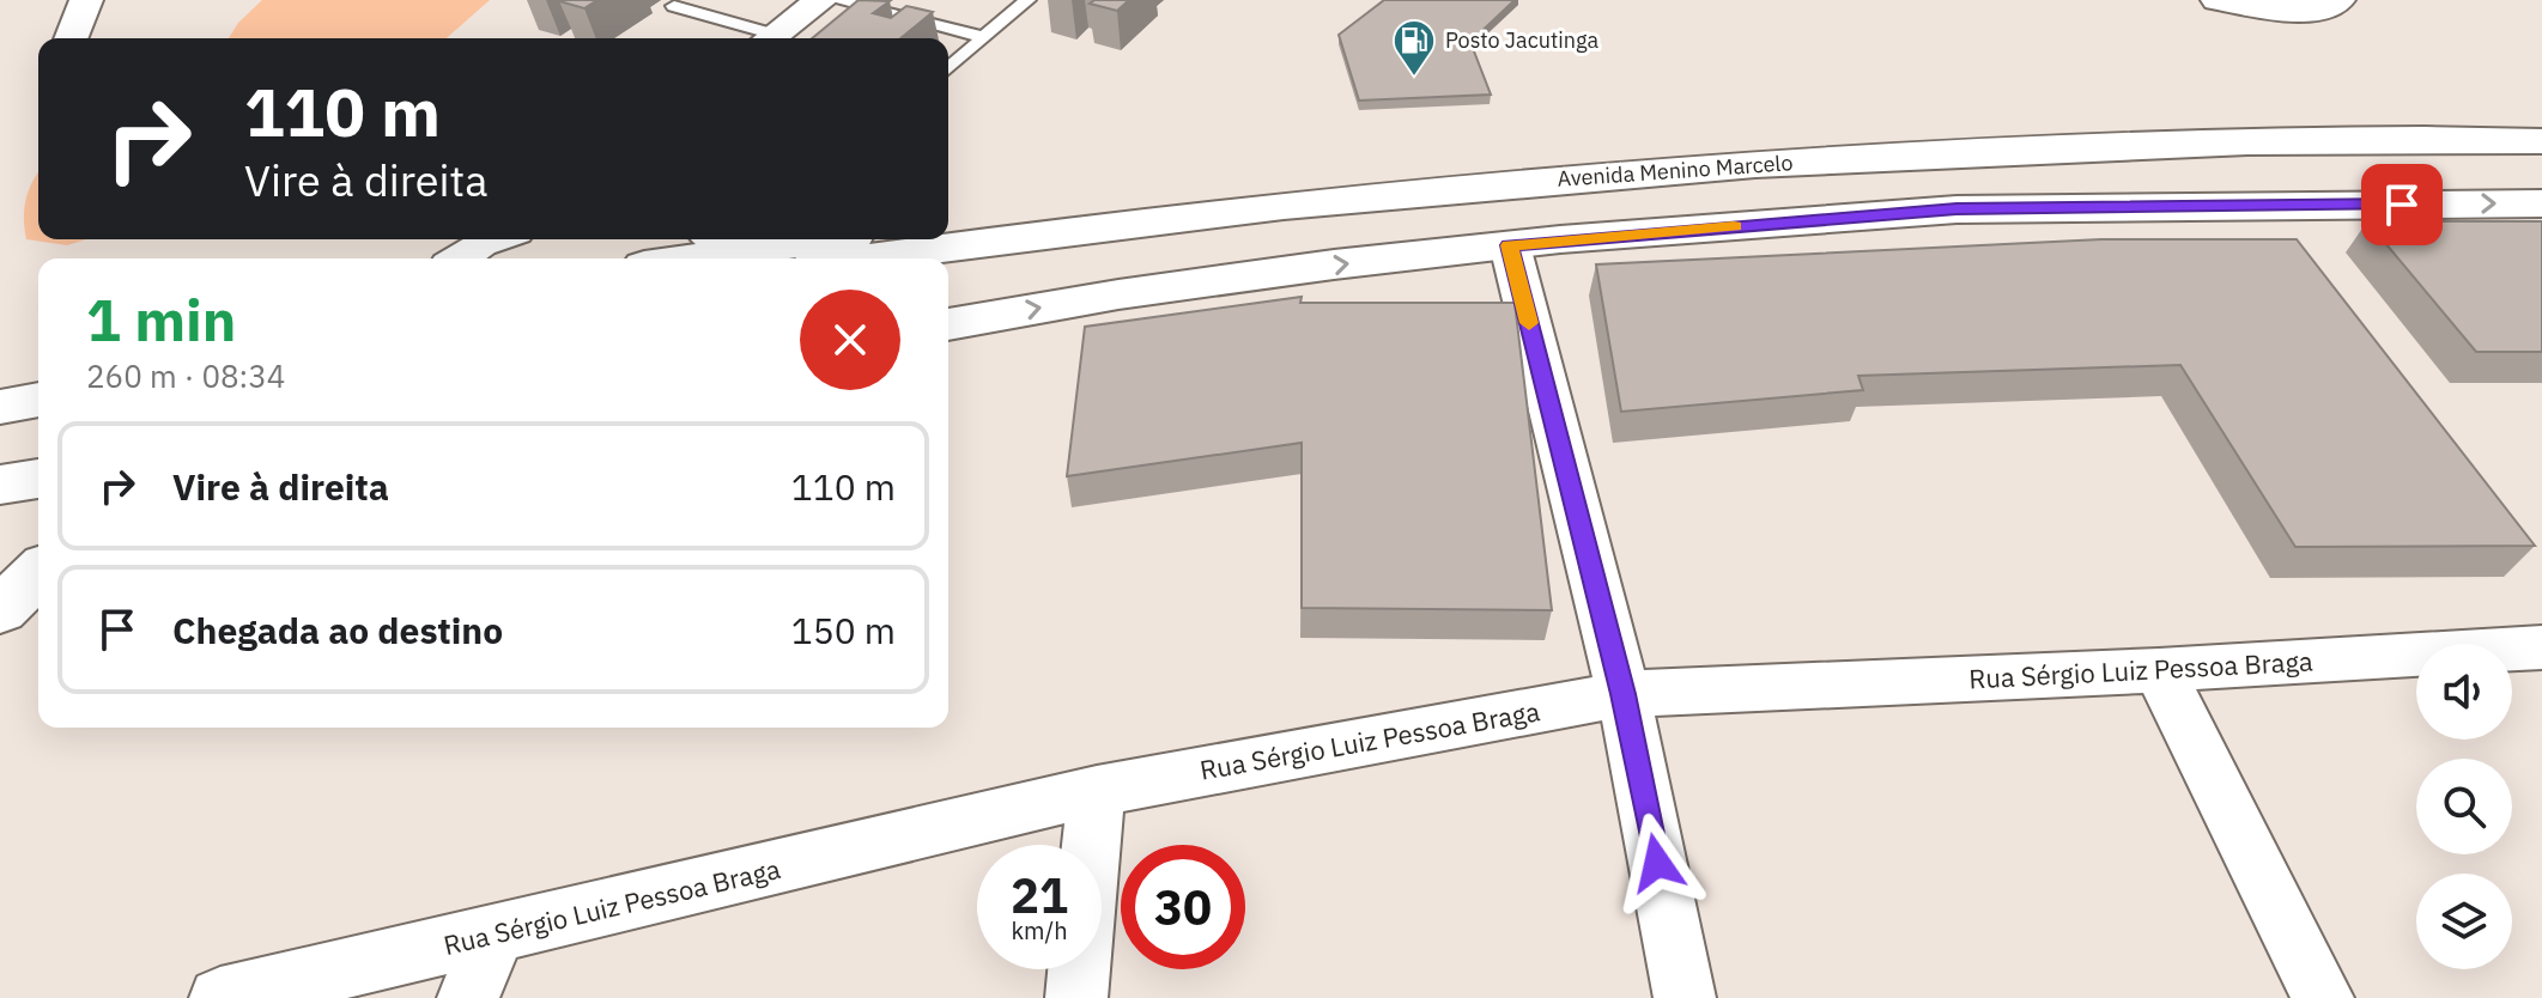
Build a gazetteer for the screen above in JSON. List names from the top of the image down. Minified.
{"streets":{"main road":["Avenida Menino Marcelo"],"street":["Rua Sérgio Luiz Pessoa Braga"]},"places":{"fuel station":["Posto Jacutinga"]},"page":{"turn":["110 m","Vire à direita"],"heading":["1 min","260 m · 08:34"],"list":[{"name":"Vire à direita","value":"110 m"},{"name":"Chegada ao destino","value":"150 m"}],"speed":"21 km/h","limit":"30"}}
